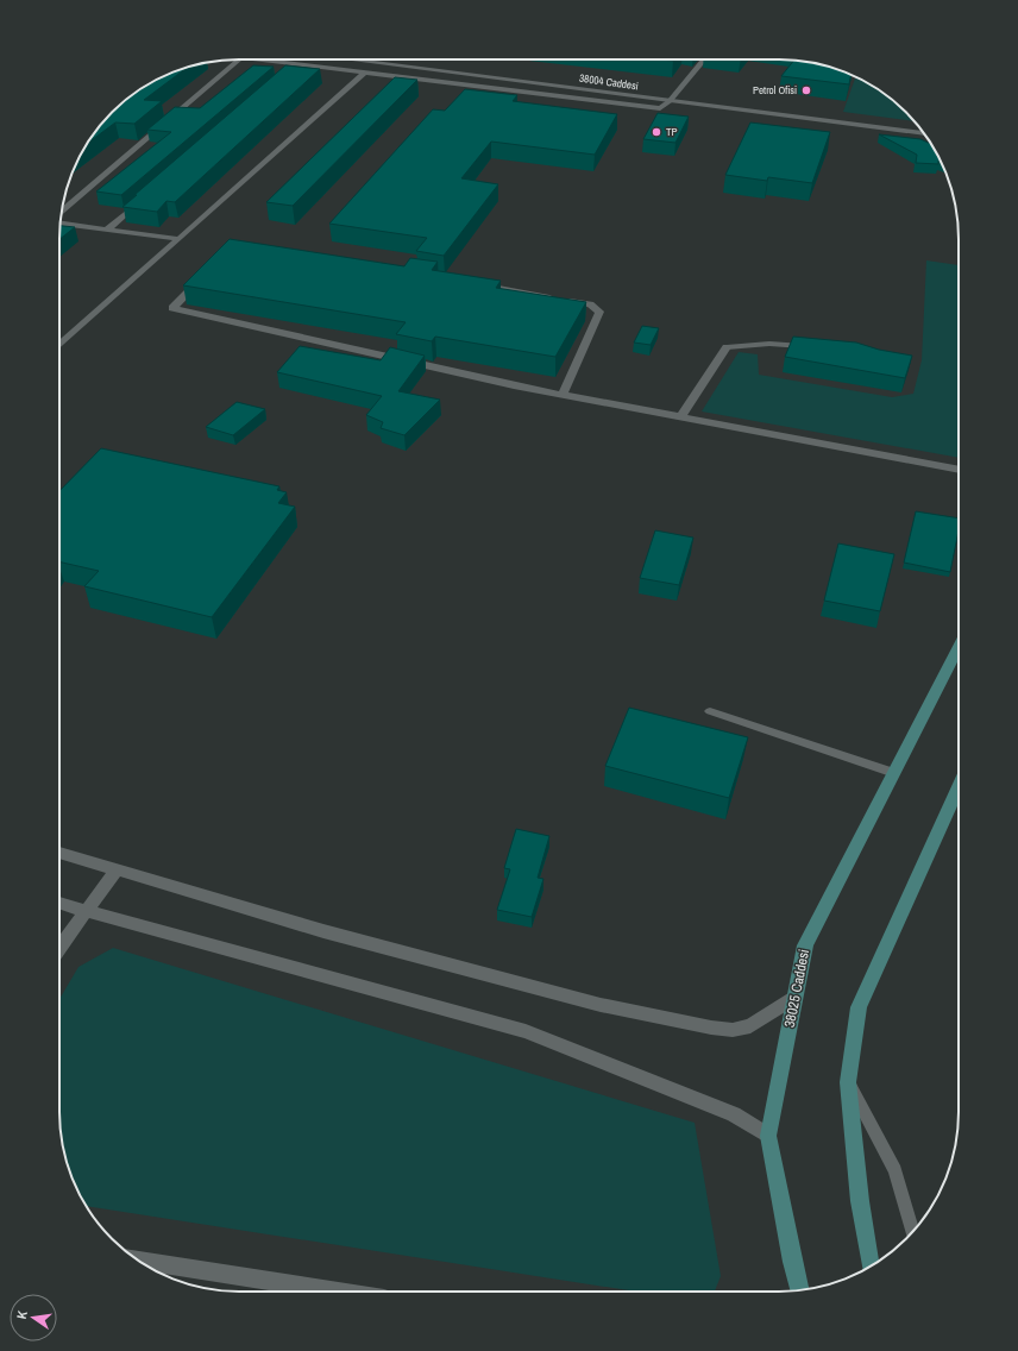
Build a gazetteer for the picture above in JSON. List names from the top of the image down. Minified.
{"streets":{"main road":["38025 Caddesi"],"street":["38004 Caddesi"]},"places":["Petrol Ofisi","TP"],"north":"left"}
